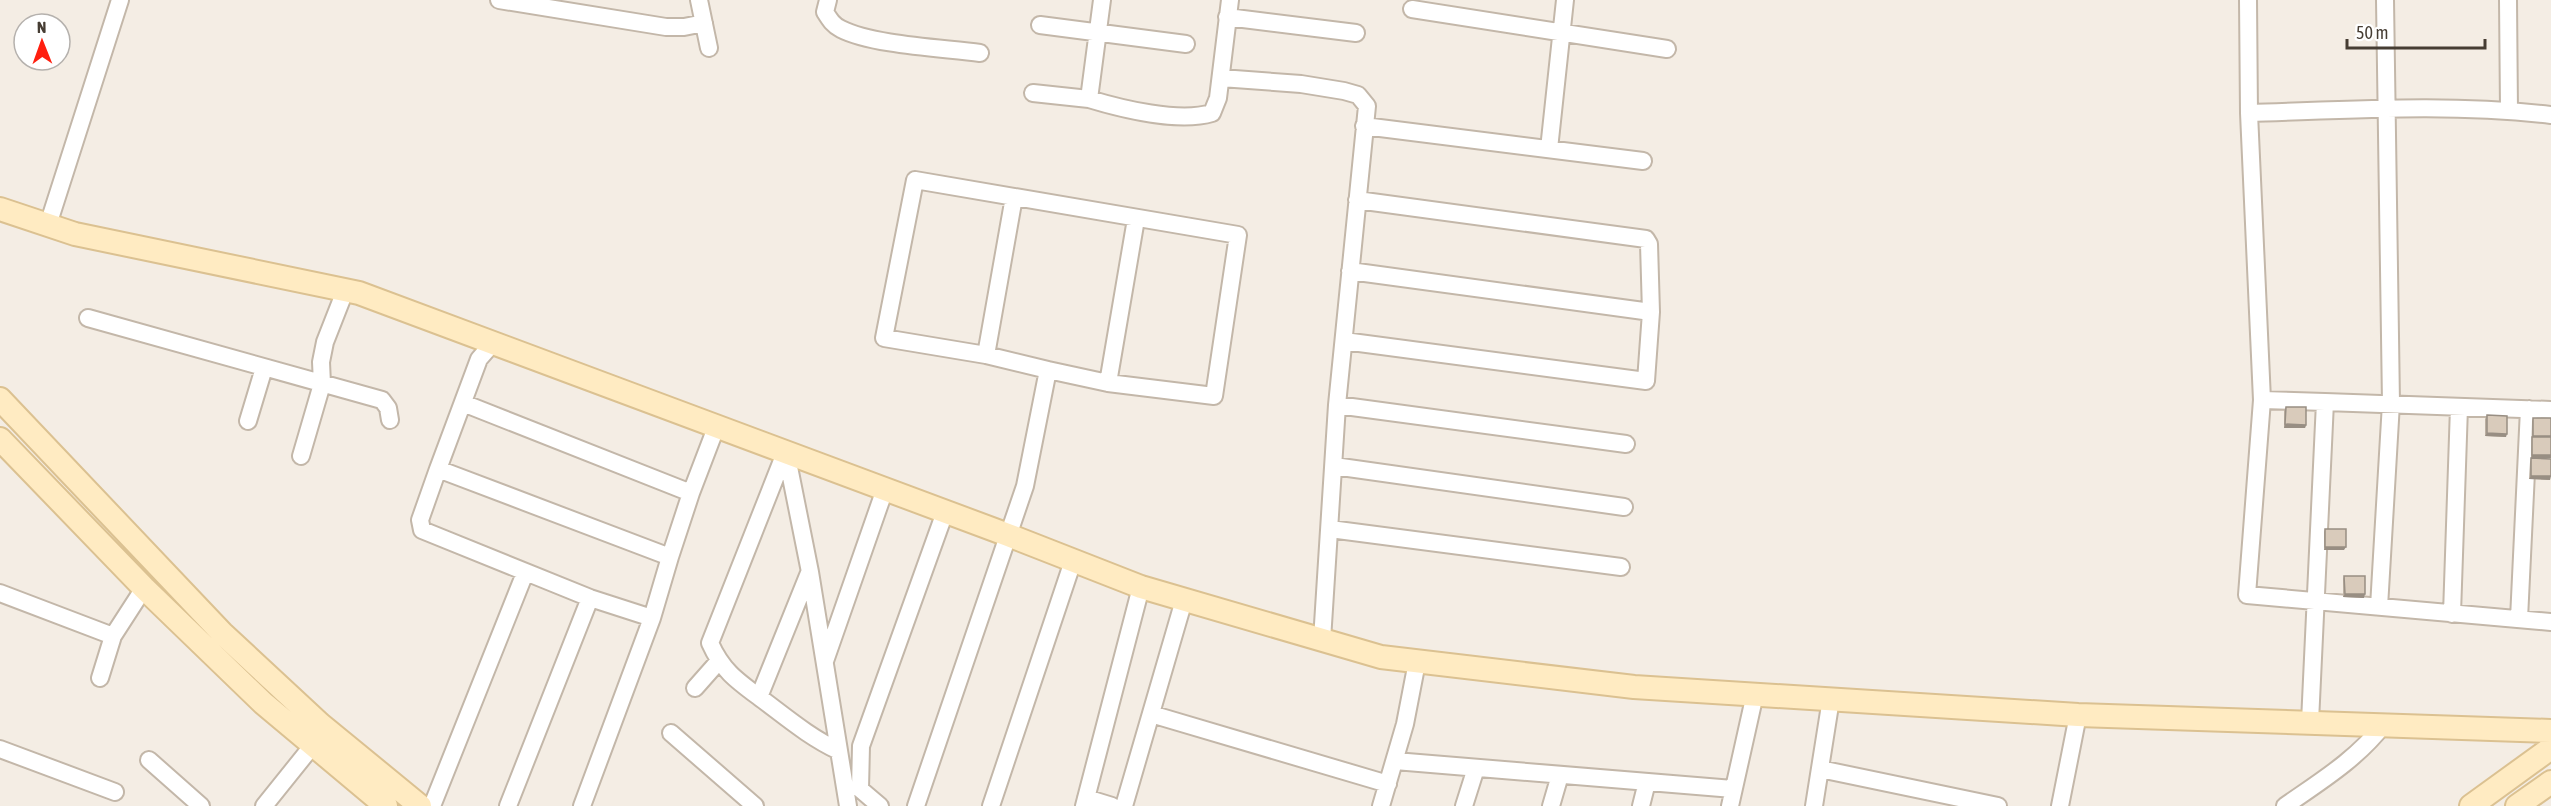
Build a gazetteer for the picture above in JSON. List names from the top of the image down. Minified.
{"scale_bar":"50 m","north":"top"}
